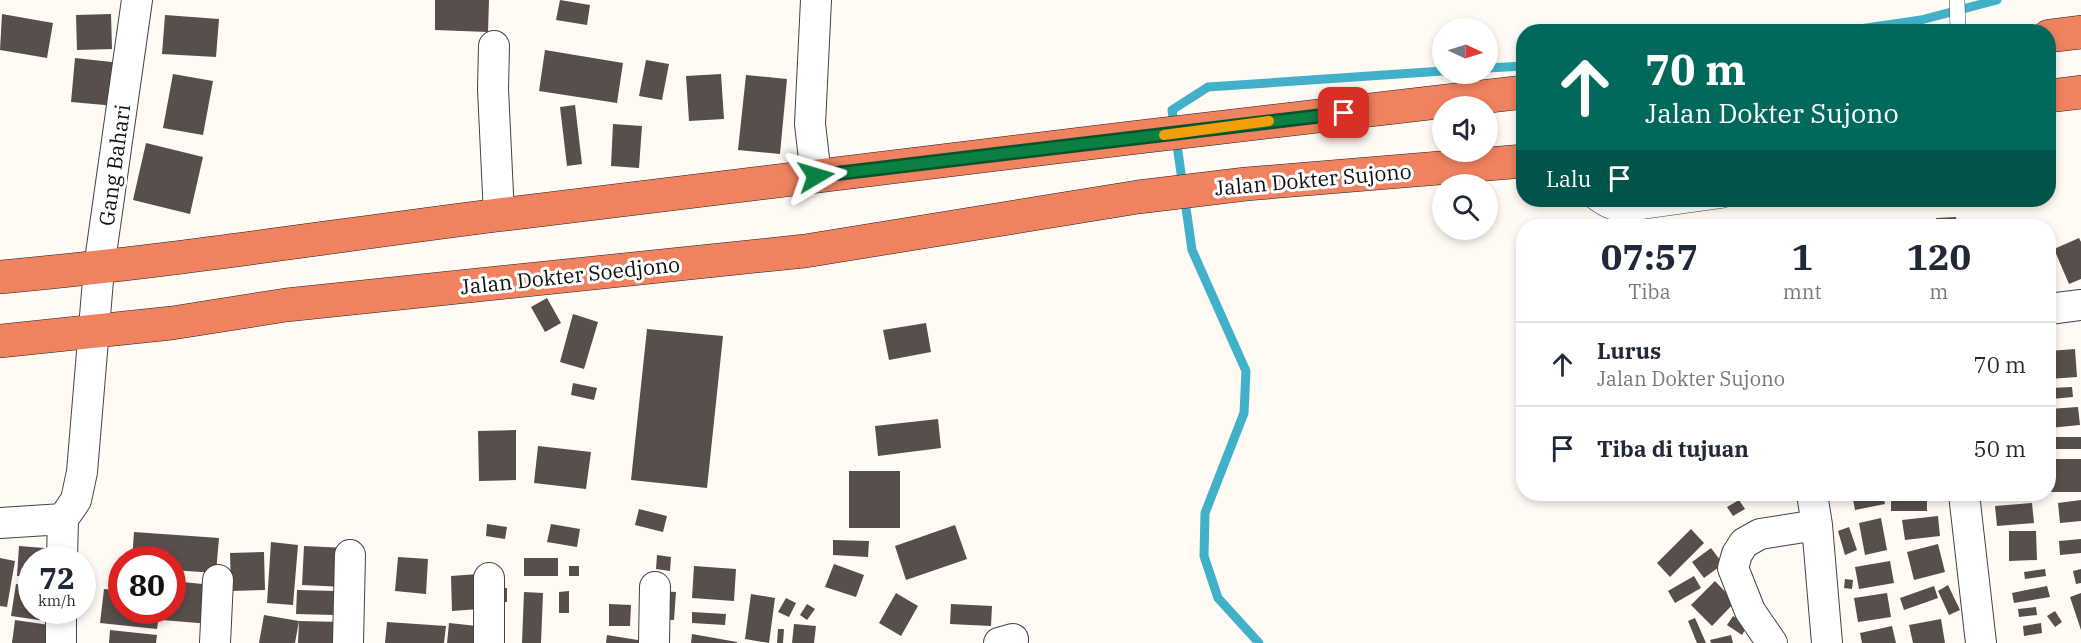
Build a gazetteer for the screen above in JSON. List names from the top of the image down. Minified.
{"streets":{"highway":["Jalan Dokter Sujono","Jalan Dokter Soedjono"],"street":["Gang Bahari"]},"crossings":[["Gang Bahari","Jalan Dokter Soedjono"],["Jalan Dokter Sujono","Jalan Dokter Soedjono"]],"north":"right","page":{"turn":["70 m","Jalan Dokter Sujono"],"then":"Lalu","eta":["07:57","Tiba","1","mnt","120","m"],"list":[{"name":"Lurus","note":"Jalan Dokter Sujono","value":"70 m"},{"name":"Tiba di tujuan","value":"50 m"}],"speed":"72 km/h","limit":"80"}}
